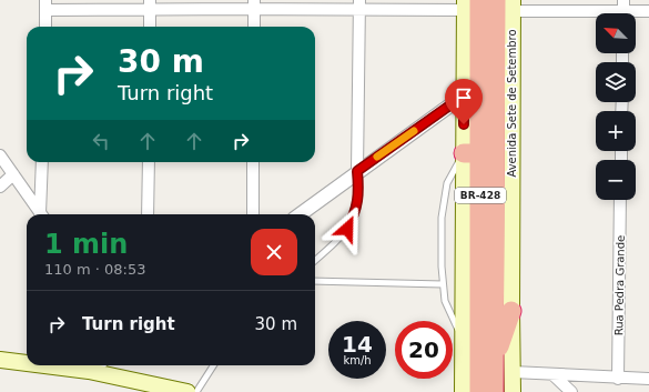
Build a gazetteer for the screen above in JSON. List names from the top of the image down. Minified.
{"streets":{"highway":["Avenida Sete de Setembro","BR-428"],"street":["Rua Pedra Grande"]},"north":"top left","page":{"map_buttons":["+","−"],"turn":["30 m","Turn right"],"heading":["1 min","110 m · 08:53"],"list":[{"name":"Turn right","value":"30 m"}],"speed":"14 km/h","limit":"20"}}
